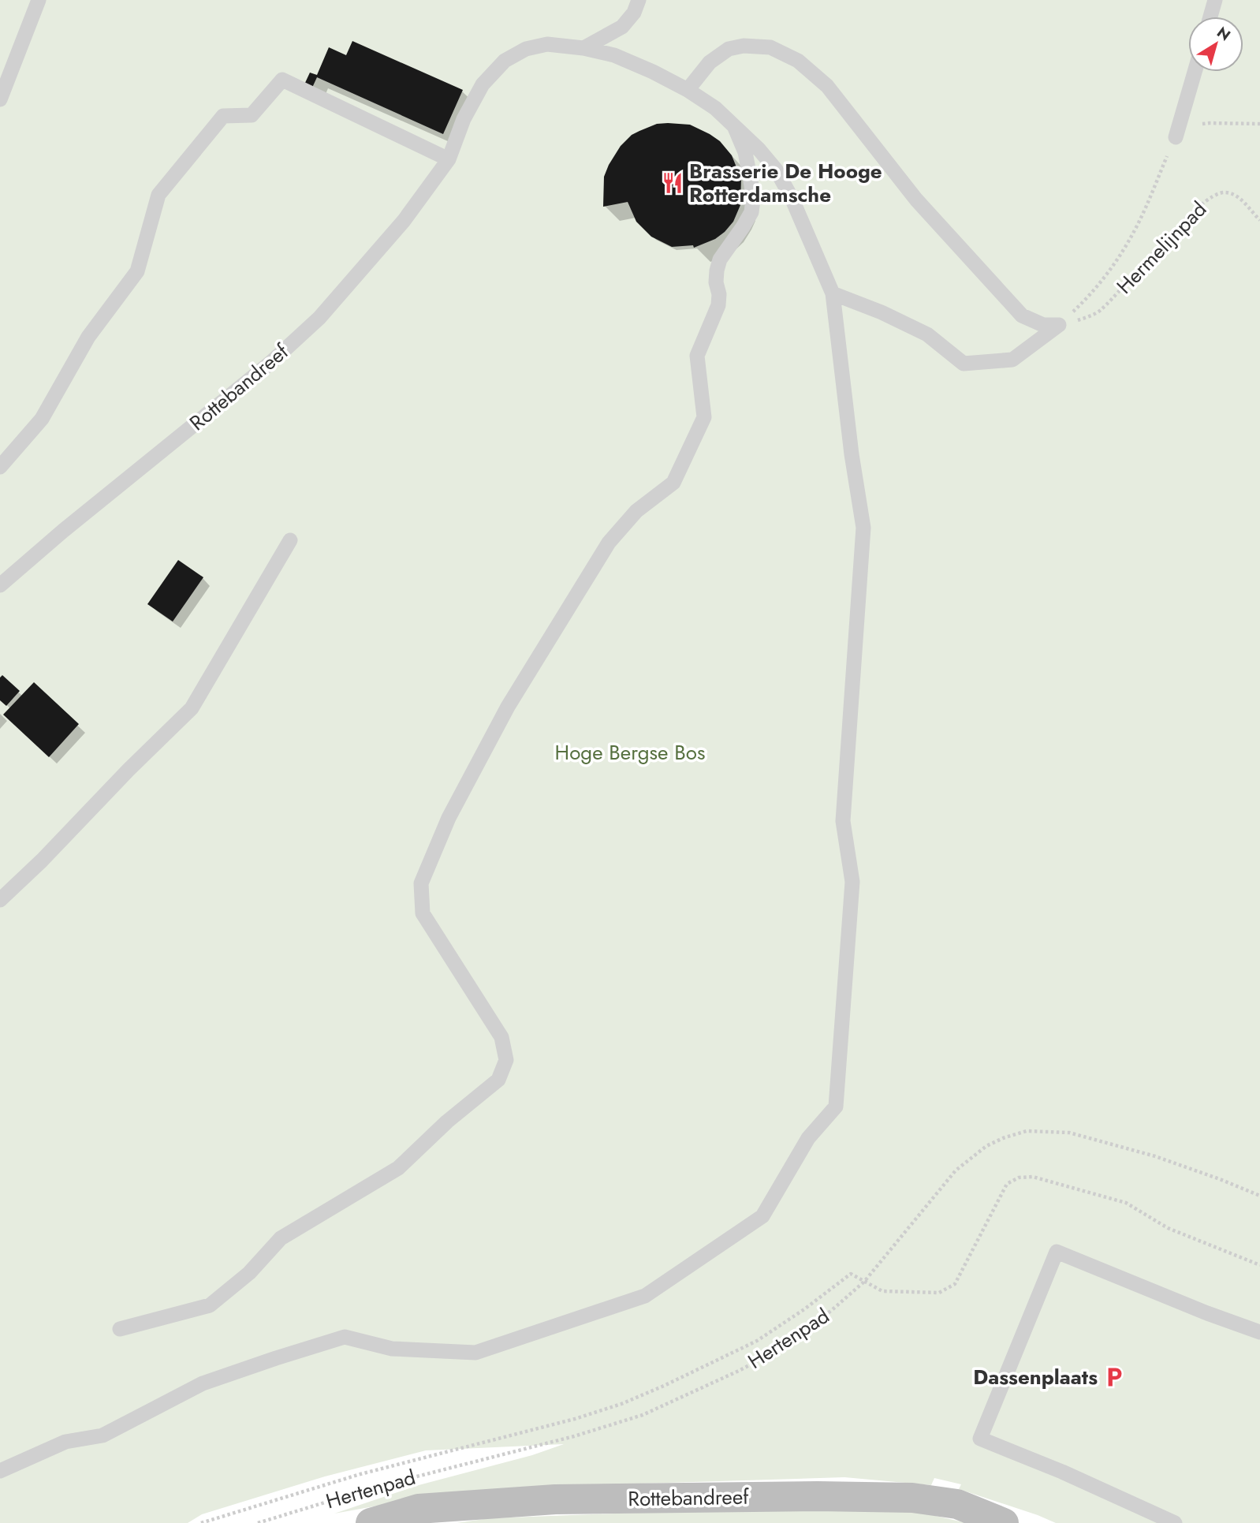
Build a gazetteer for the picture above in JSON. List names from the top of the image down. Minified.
{"streets":{"street":["Rottebandreef"],"path":["Hermelijnpad","Hertenpad"]},"parks":["Hoge Bergse Bos"],"places":{"restaurant":["Brasserie De Hooge Rotterdamsche"],"parking":["Dassenplaats"]},"north":"top right"}
